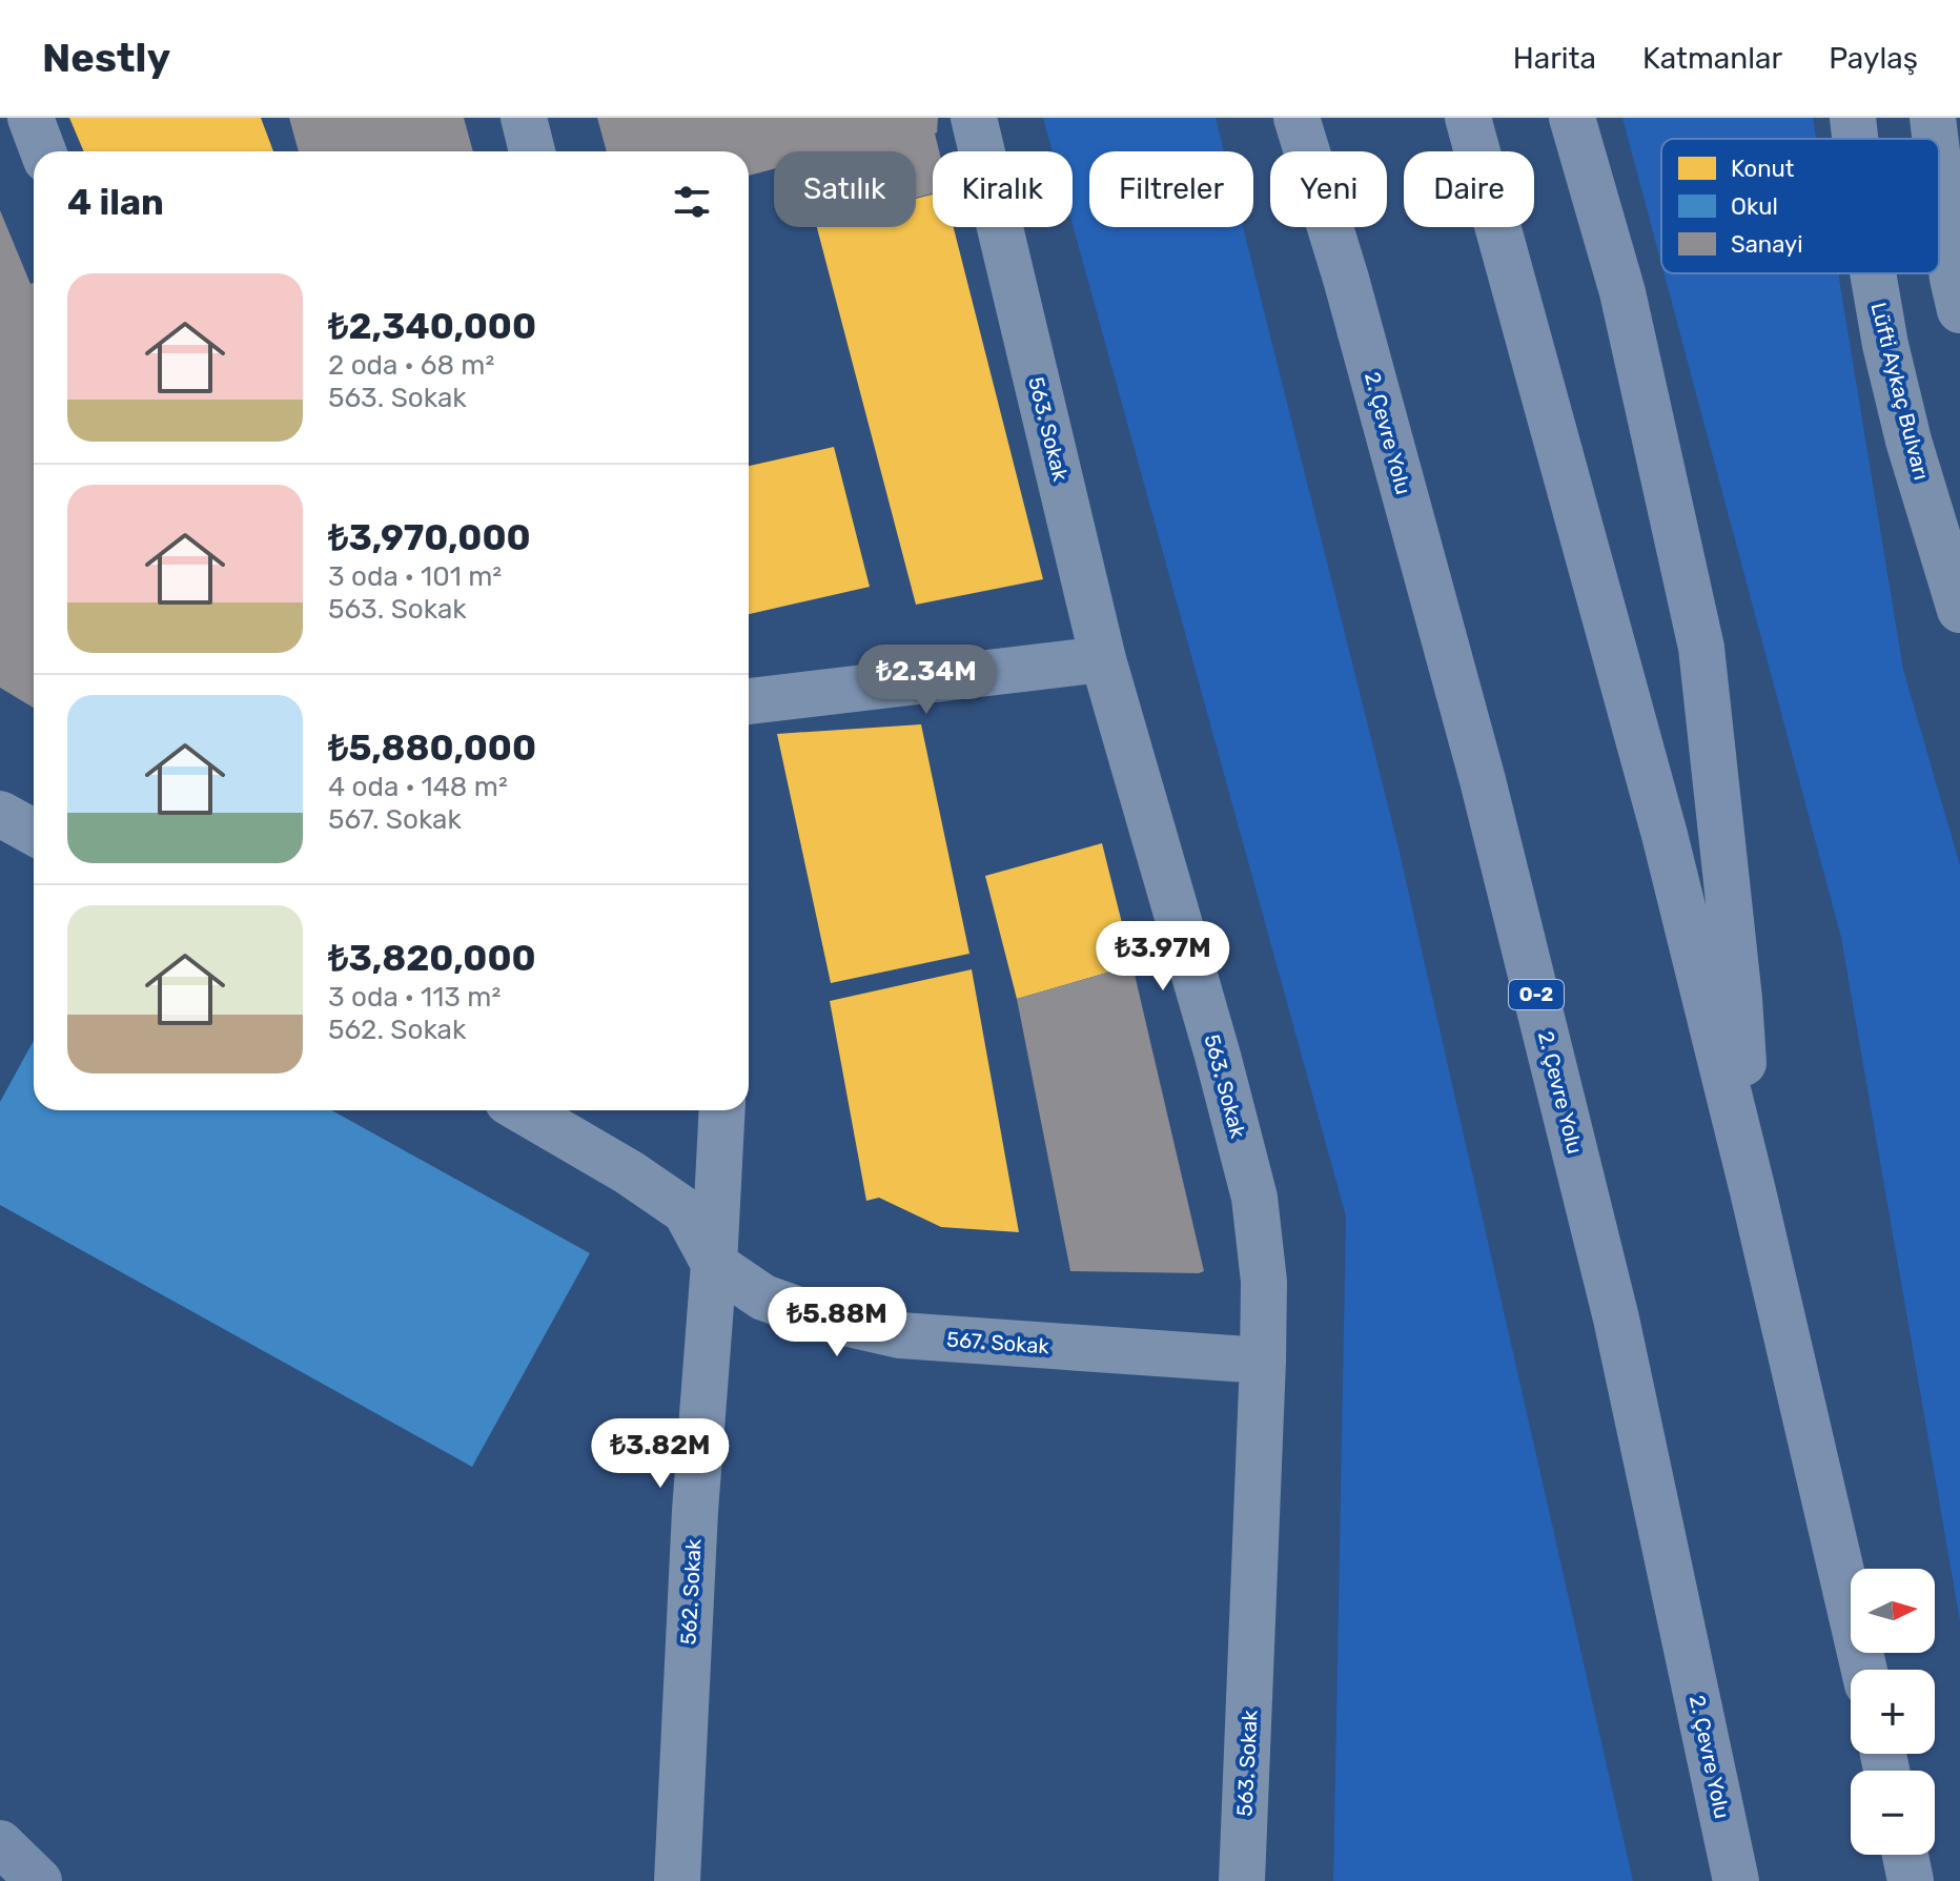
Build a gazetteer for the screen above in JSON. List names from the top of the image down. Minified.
{"streets":{"highway":["2. Çevre Yolu","O-2"],"main road":["Lüfti Aykaç Bulvarı"],"street":["563. Sokak","567. Sokak","562. Sokak"]},"crossings":[["563. Sokak","567. Sokak"],["567. Sokak","562. Sokak"]],"legend":["Konut","Okul","Sanayi"],"north":"right","page":{"header":"Nestly","nav":["Harita","Katmanlar","Paylaş"],"chip":["Satılık","Kiralık","Filtreler","Yeni","Daire"],"heading":"4 ilan","list":[{"name":"₺2,340,000","note":"2 oda · 68 m² · 563. Sokak"},{"name":"₺3,970,000","note":"3 oda · 101 m² · 563. Sokak"},{"name":"₺5,880,000","note":"4 oda · 148 m² · 567. Sokak"},{"name":"₺3,820,000","note":"3 oda · 113 m² · 562. Sokak"}],"price":["₺2.34M","₺3.97M","₺5.88M","₺3.82M"],"map_buttons":["+","−"]}}
